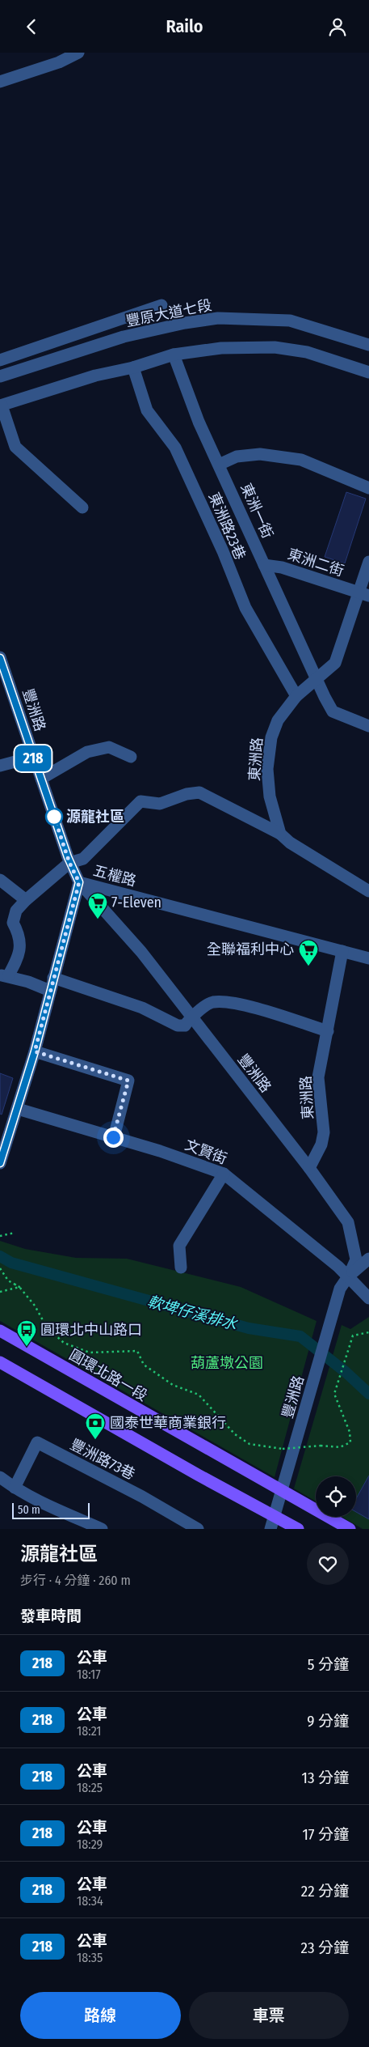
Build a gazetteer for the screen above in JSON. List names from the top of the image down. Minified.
{"streets":{"main road":["圓環北路一段"],"street":["豐原大道七段","東洲一街","東洲路23巷","東洲二街","豐洲路","東洲路","五權路","文賢街","豐洲路73巷"]},"crossings":[["東洲一街","東洲二街"],["東洲一街","東洲路"],["東洲路23巷","東洲路"],["東洲二街","東洲路"],["豐洲路","東洲路"],["豐洲路","五權路"],["豐洲路","文賢街"],["豐洲路","圓環北路一段"],["東洲路","五權路"],["五權路","文賢街"]],"water":["軟埤仔溪排水"],"parks":["葫蘆墩公園"],"places":{"other":["源龍社區"],"supermarket":["7-Eleven","全聯福利中心"],"bus stop":["圓環北中山路口"],"bank":["國泰世華商業銀行"]},"lines":["bus line 218"],"scale_bar":"50 m","page":{"header":"Railo","on_map":"218","scale":"50 m","heading":[["源龍社區","步行 · 4 分鐘 · 260 m"],"發車時間"],"list":[{"mark":"218","name":"公車","note":"18:17","value":"5 分鐘"},{"mark":"218","name":"公車","note":"18:21","value":"9 分鐘"},{"mark":"218","name":"公車","note":"18:25","value":"13 分鐘"},{"mark":"218","name":"公車","note":"18:29","value":"17 分鐘"},{"mark":"218","name":"公車","note":"18:34","value":"22 分鐘"},{"mark":"218","name":"公車","note":"18:35","value":"23 分鐘"}],"buttons":["路線","車票"]}}
